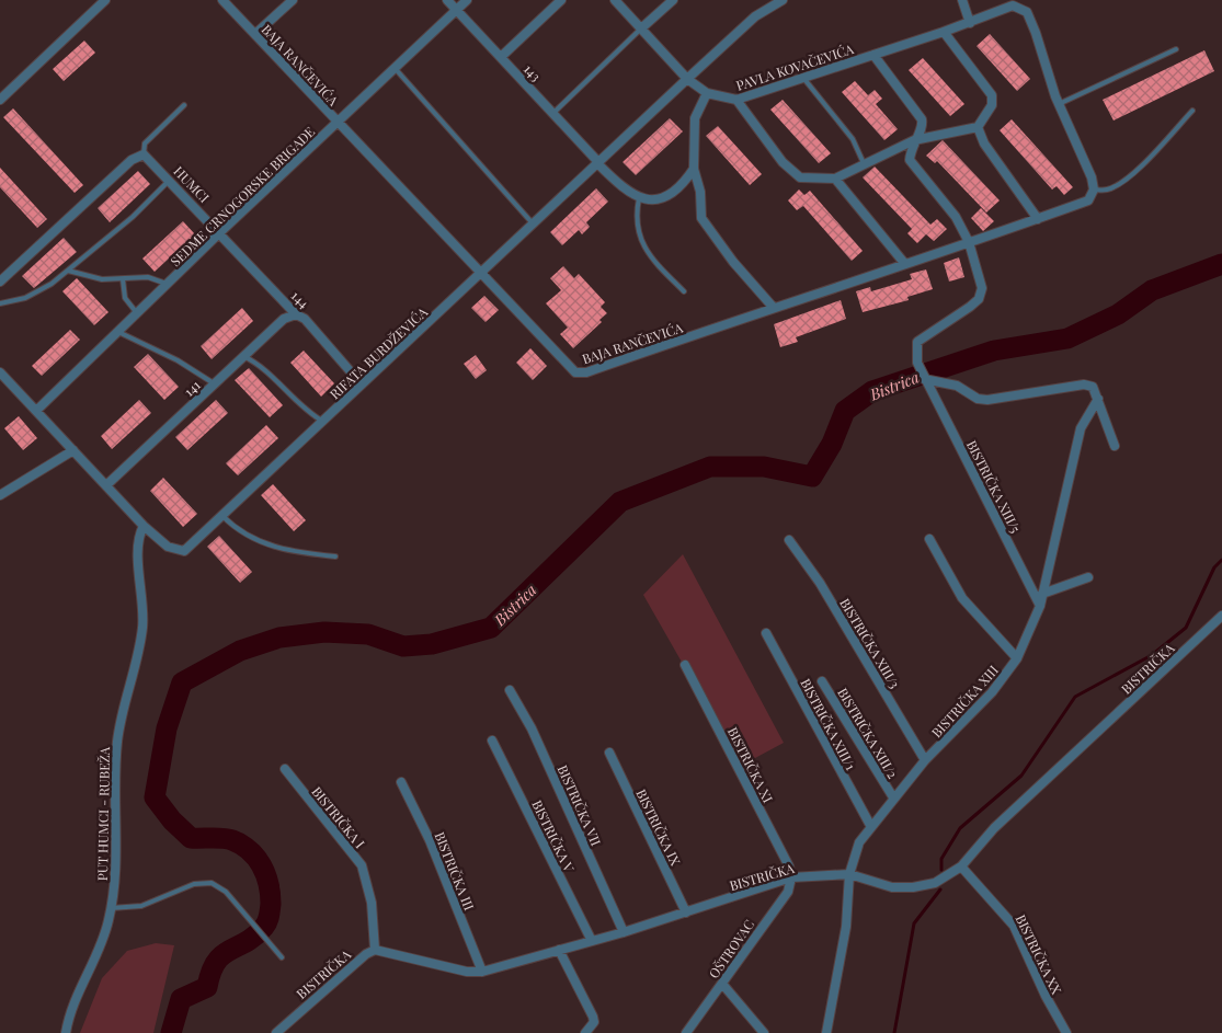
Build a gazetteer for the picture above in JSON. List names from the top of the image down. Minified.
{"streets":{"street":["BAJA RANČEVIĆA","PAVLA KOVAČEVIĆA","143","HUMCI","SEDME CRNOGORSKE BRIGADE","144","RIFATA BURDŽEVIĆA","141","BISTRIČKA XIII/5","BISTRIČKA XIII/3","BISTRIČKA","BISTRIČKA XIII","BISTRIČKA XIII/1","BISTRIČKA XIII/2","BISTRIČKA XI","BISTRIČKA VII","PUT HUMCI - RUBEŽA","BISTRIČKA I","BISTRIČKA IX","BISTRIČKA V","BISTRIČKA III","OŠTROVAC","BISTRIČKA XX"]},"crossings":[["BAJA RANČEVIĆA","SEDME CRNOGORSKE BRIGADE"],["BAJA RANČEVIĆA","RIFATA BURDŽEVIĆA"],["BAJA RANČEVIĆA","BISTRIČKA XIII/5"],["PAVLA KOVAČEVIĆA","RIFATA BURDŽEVIĆA"],["143","SEDME CRNOGORSKE BRIGADE"],["143","RIFATA BURDŽEVIĆA"],["HUMCI","SEDME CRNOGORSKE BRIGADE"],["HUMCI","144"],["SEDME CRNOGORSKE BRIGADE","144"],["SEDME CRNOGORSKE BRIGADE","RIFATA BURDŽEVIĆA"],["144","RIFATA BURDŽEVIĆA"],["144","141"],["RIFATA BURDŽEVIĆA","141"],["RIFATA BURDŽEVIĆA","PUT HUMCI - RUBEŽA"],["BISTRIČKA XIII/5","BISTRIČKA XIII"],["BISTRIČKA XIII/3","BISTRIČKA XIII"],["BISTRIČKA","BISTRIČKA XIII"],["BISTRIČKA","BISTRIČKA XI"],["BISTRIČKA","BISTRIČKA VII"],["BISTRIČKA","BISTRIČKA I"],["BISTRIČKA","BISTRIČKA IX"],["BISTRIČKA","BISTRIČKA V"],["BISTRIČKA","BISTRIČKA III"],["BISTRIČKA","OŠTROVAC"],["BISTRIČKA","BISTRIČKA XX"],["BISTRIČKA XIII","BISTRIČKA XIII/1"],["BISTRIČKA XIII","BISTRIČKA XIII/2"],["BISTRIČKA XI","OŠTROVAC"]],"water":["Bistrica"]}
